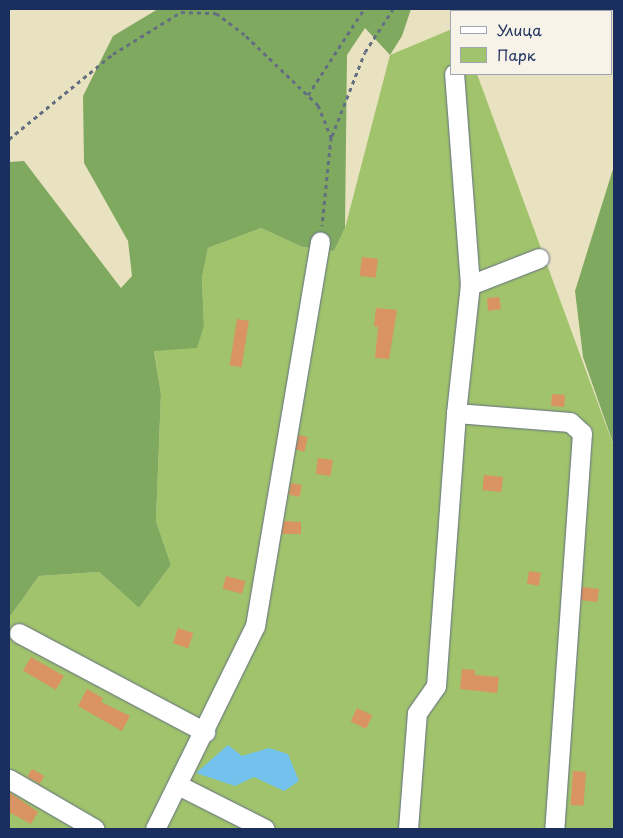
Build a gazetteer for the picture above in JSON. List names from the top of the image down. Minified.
{"legend":["Улица","Парк"]}
